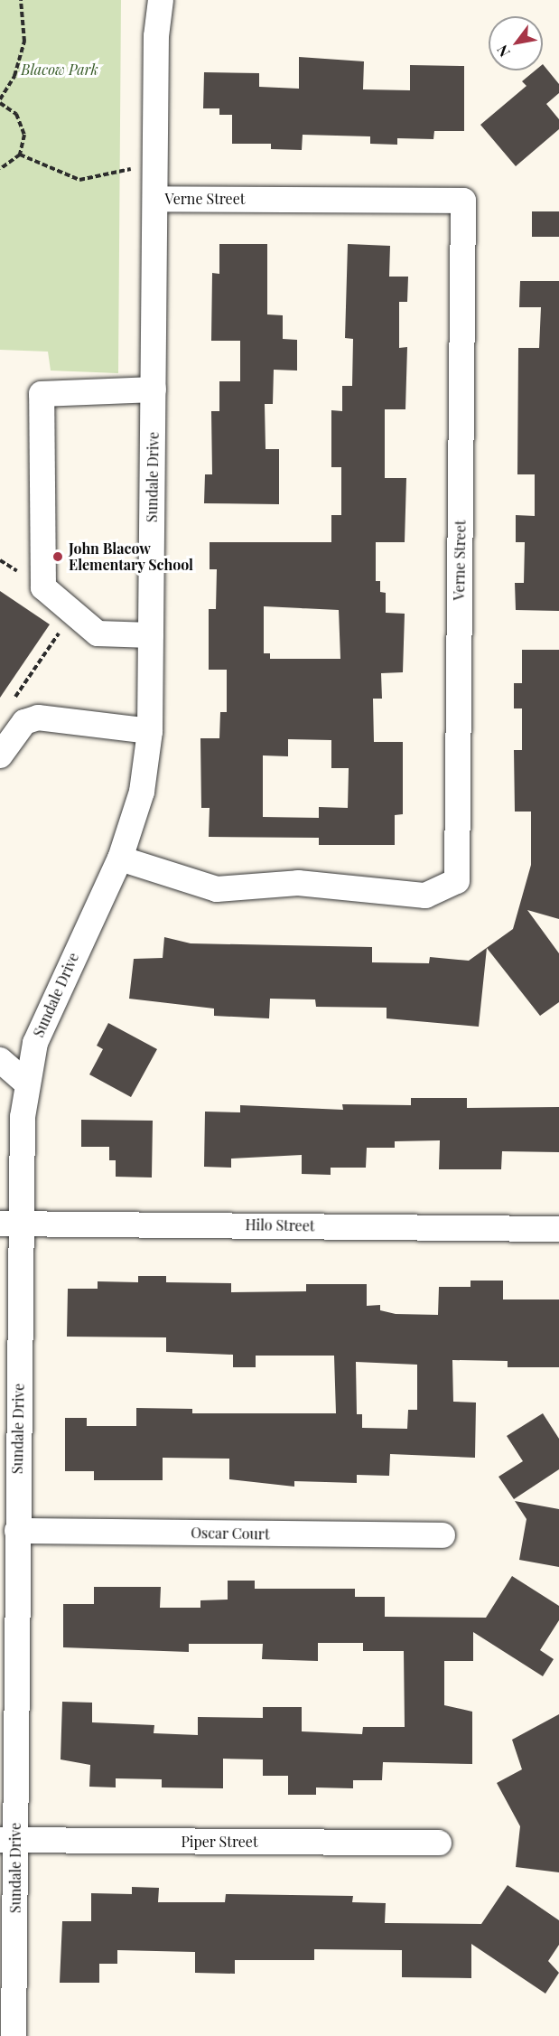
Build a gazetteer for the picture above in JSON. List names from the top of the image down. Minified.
{"streets":{"street":["Verne Street","Sundale Drive","Hilo Street","Oscar Court","Piper Street"]},"crossings":[["Verne Street","Sundale Drive"],["Sundale Drive","Hilo Street"],["Sundale Drive","Oscar Court"],["Sundale Drive","Piper Street"]],"parks":["Blacow Park"],"places":["John Blacow Elementary School"],"north":"bottom left"}
